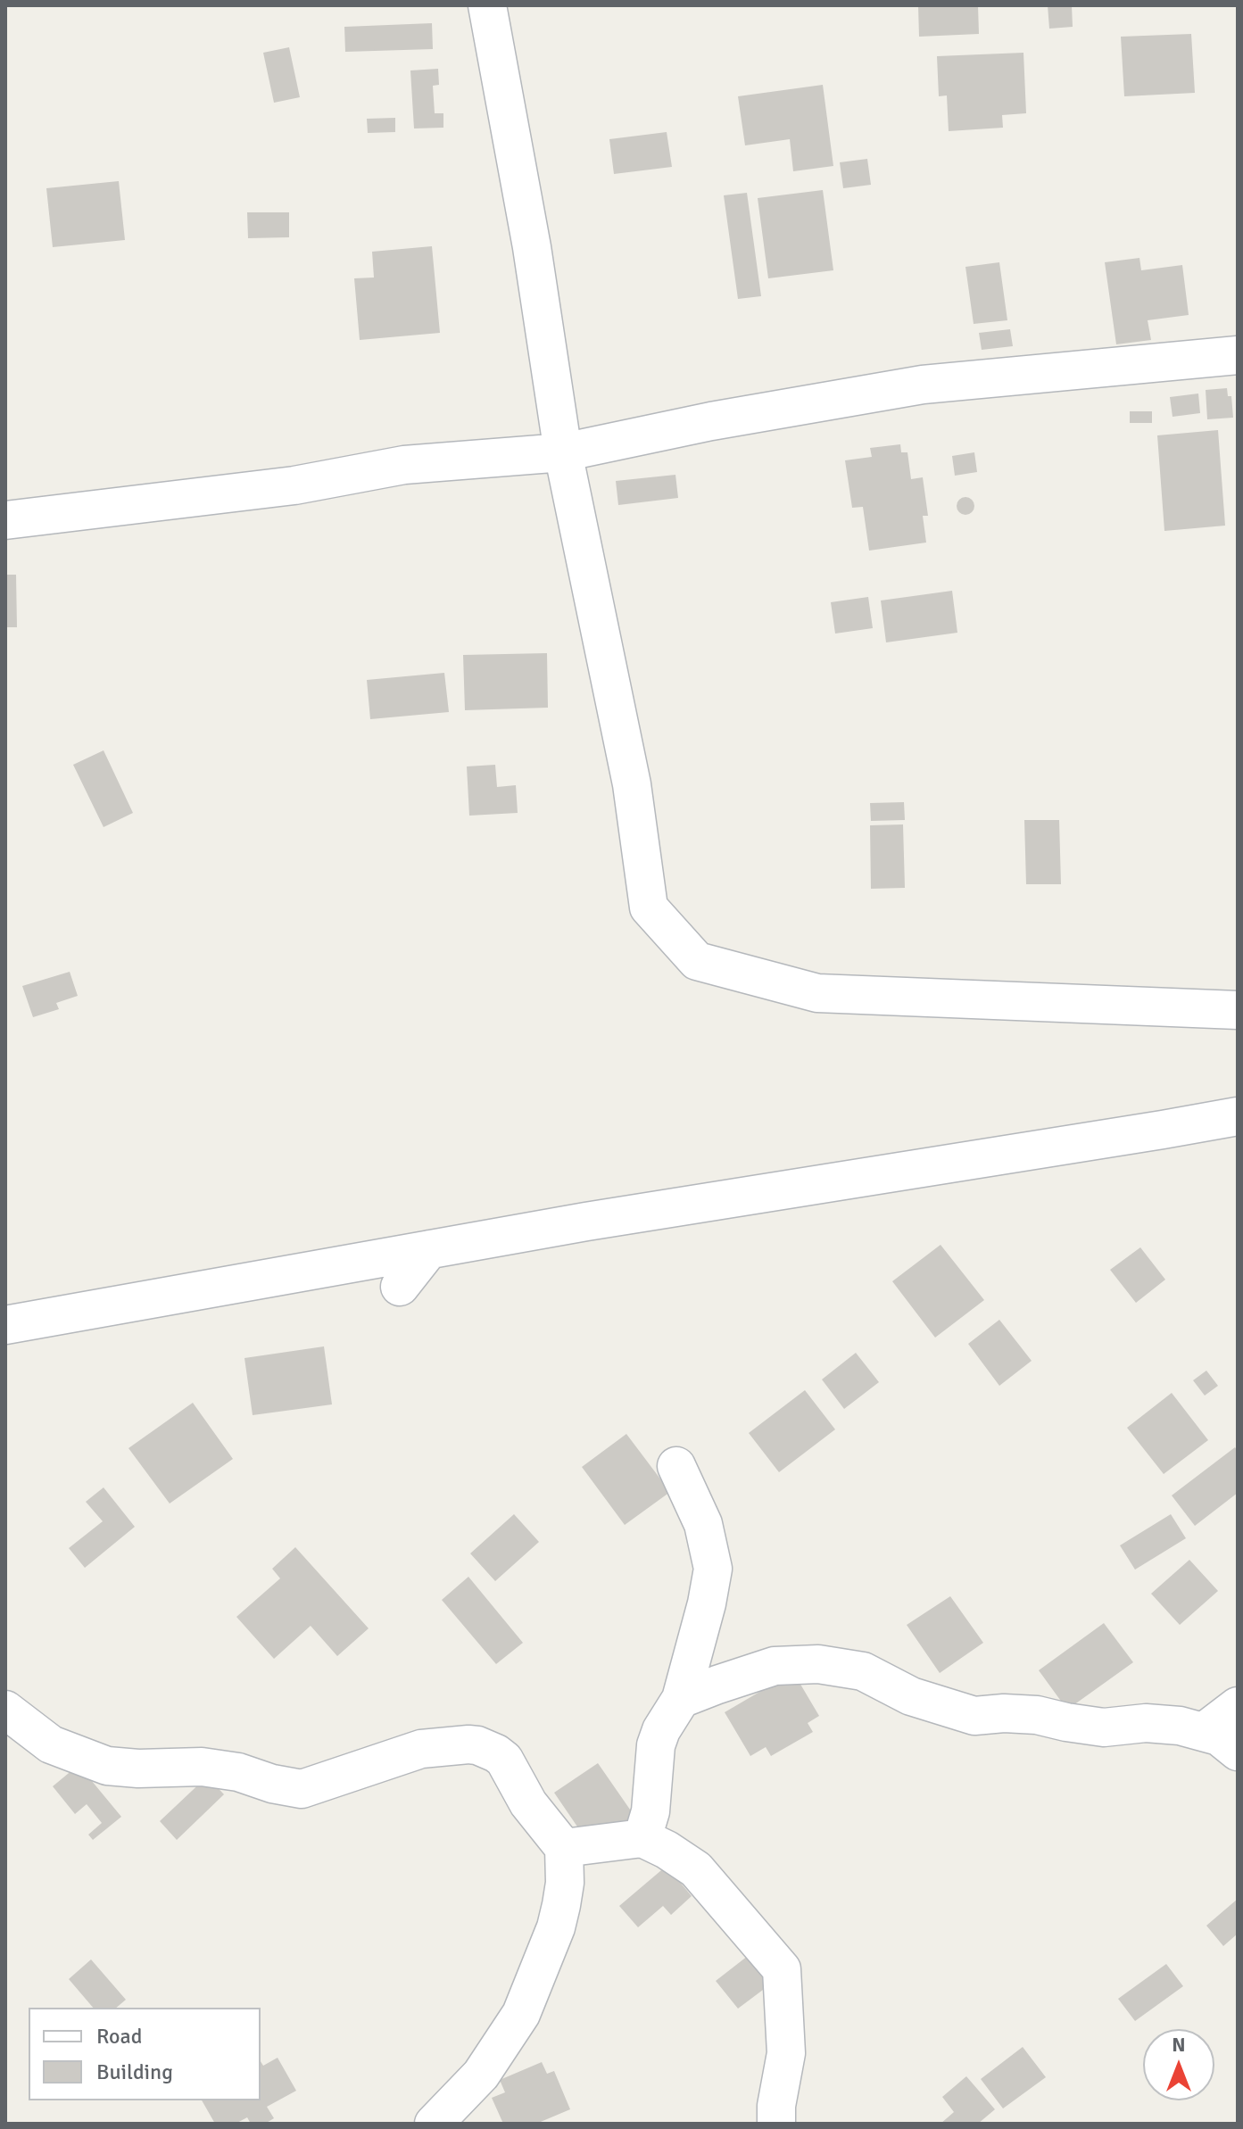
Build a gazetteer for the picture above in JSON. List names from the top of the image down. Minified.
{"legend":["Road","Building"],"north":"top"}
